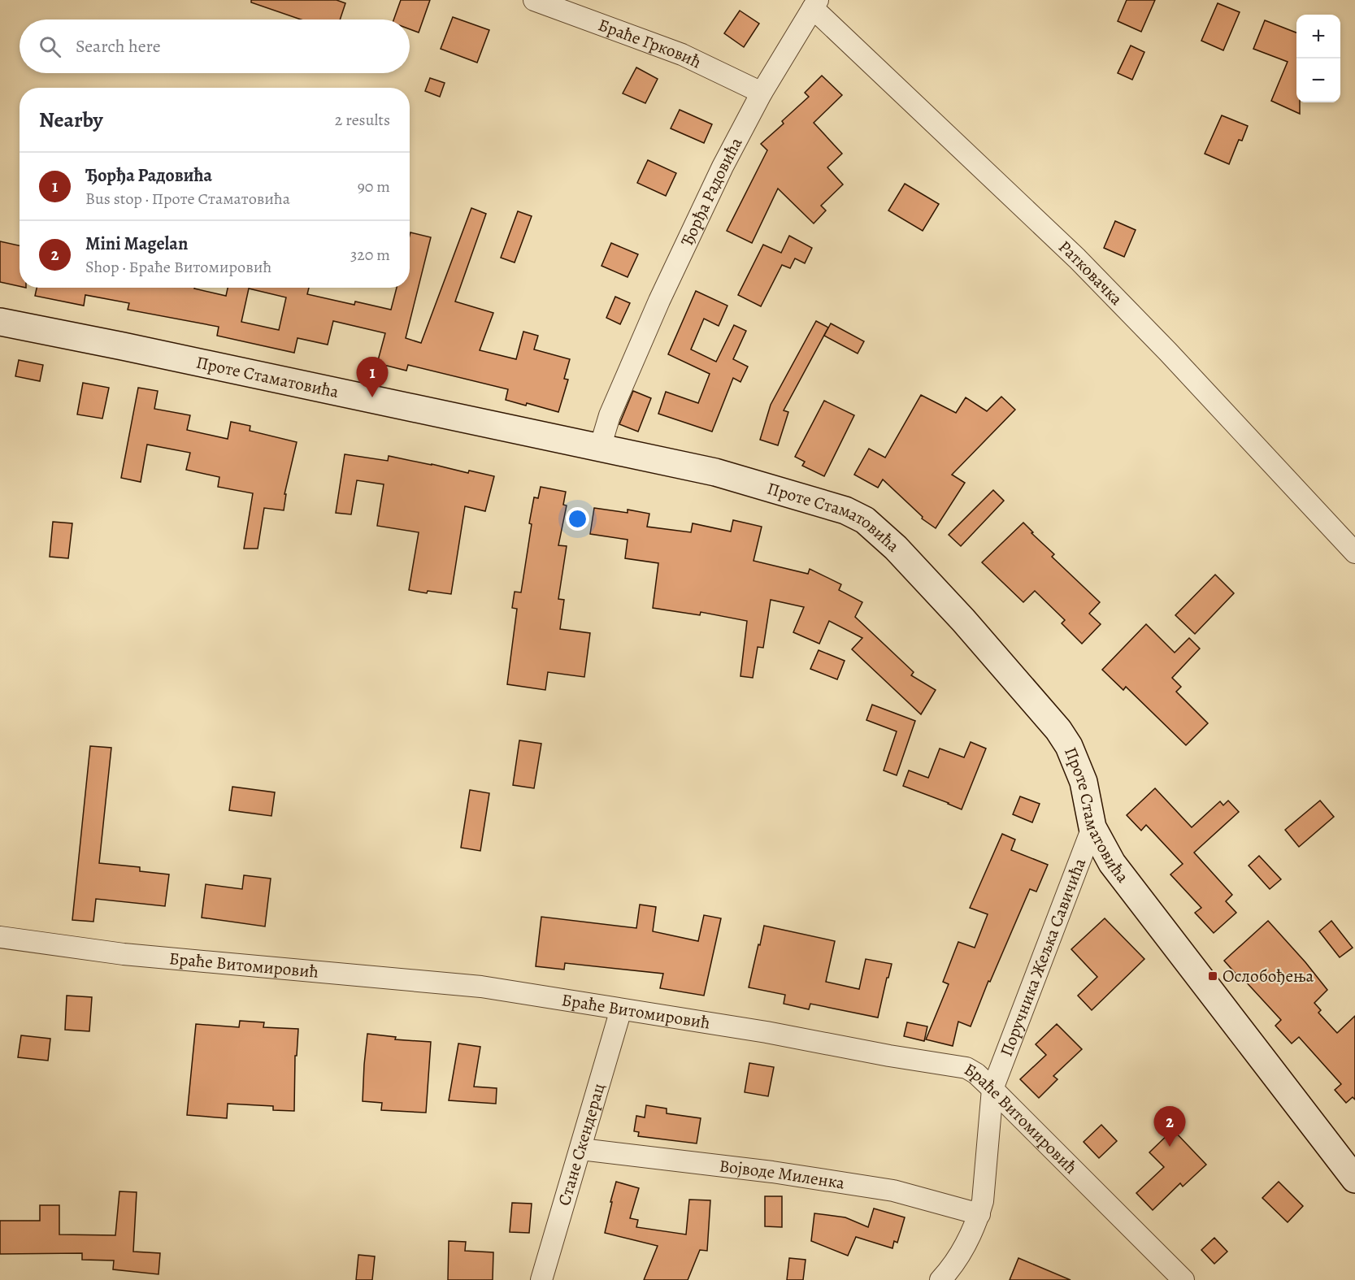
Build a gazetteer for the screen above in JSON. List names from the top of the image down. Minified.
{"streets":{"street":["Браће Грковић","Ђорђа Радовића","Ратковачка","Проте Стаматовића","Поручника Жељка Савичића","Браће Витомировић","Стане Скендерац","Војводе Миленка"]},"crossings":[["Браће Грковић","Ђорђа Радовића"],["Ђорђа Радовића","Ратковачка"],["Ђорђа Радовића","Проте Стаматовића"],["Проте Стаматовића","Поручника Жељка Савичића"],["Поручника Жељка Савичића","Браће Витомировић"],["Поручника Жељка Савичића","Војводе Миленка"],["Браће Витомировић","Стане Скендерац"],["Стане Скендерац","Војводе Миленка"]],"places":{"transit":["Ослобођења"]},"page":{"map_buttons":["+","−"],"search":"Search here","heading":["Nearby","2 results"],"list":[{"mark":"1","name":"Ђорђа Радовића","note":"Bus stop · Проте Стаматовића","value":"90 m"},{"mark":"2","name":"Mini Magelan","note":"Shop · Браће Витомировић","value":"320 m"}],"pins":["1","2"]}}
